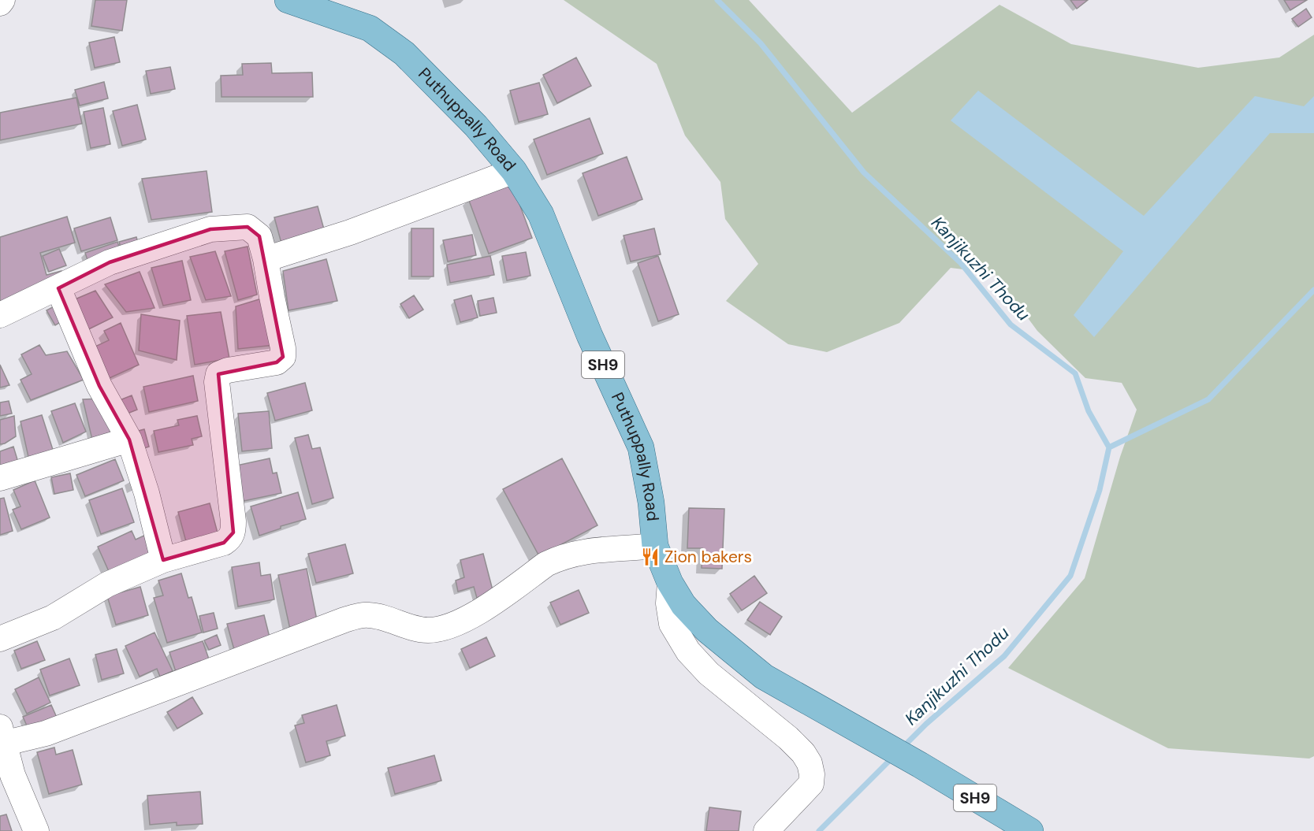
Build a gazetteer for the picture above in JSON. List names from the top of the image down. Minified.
{"streets":{"main road":["Puthuppally Road","SH9"]},"water":["Kanjikuzhi Thodu"],"places":{"restaurant":["Zion bakers"]}}
